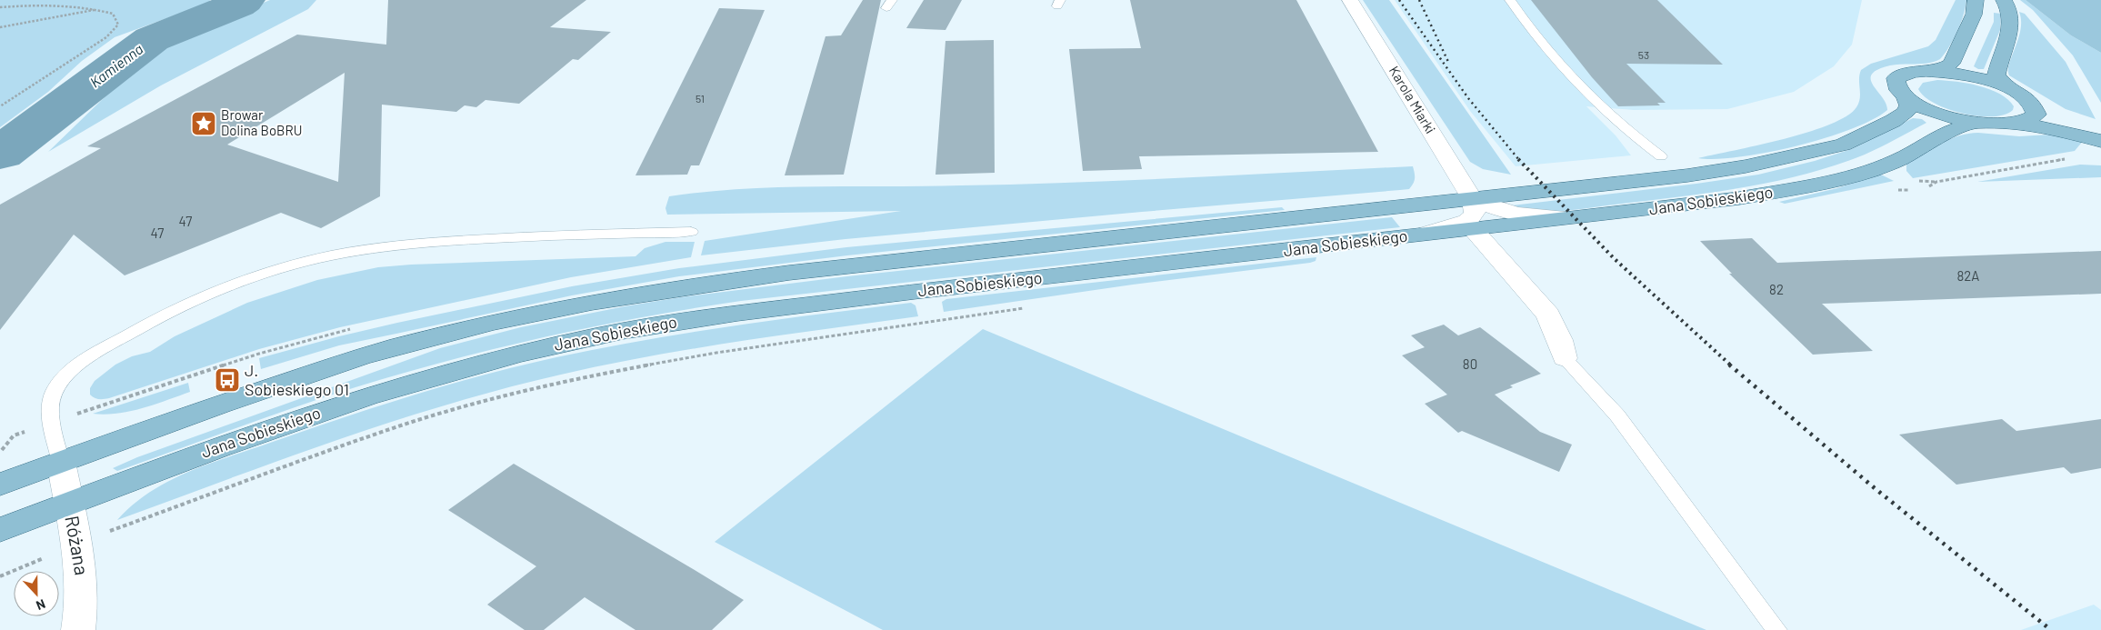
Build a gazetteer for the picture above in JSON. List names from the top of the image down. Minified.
{"streets":{"main road":["Jana Sobieskiego"],"street":["Karola Miarki","Różana"]},"crossings":[["Karola Miarki","Jana Sobieskiego"],["Jana Sobieskiego","Różana"]],"water":["Kamienna"],"places":{"place":["Browar Dolina BoBRU"],"bus stop":["J. Sobieskiego 01"]},"house_numbers":["53","51","47","47","82A","82","80"],"north":"bottom"}
